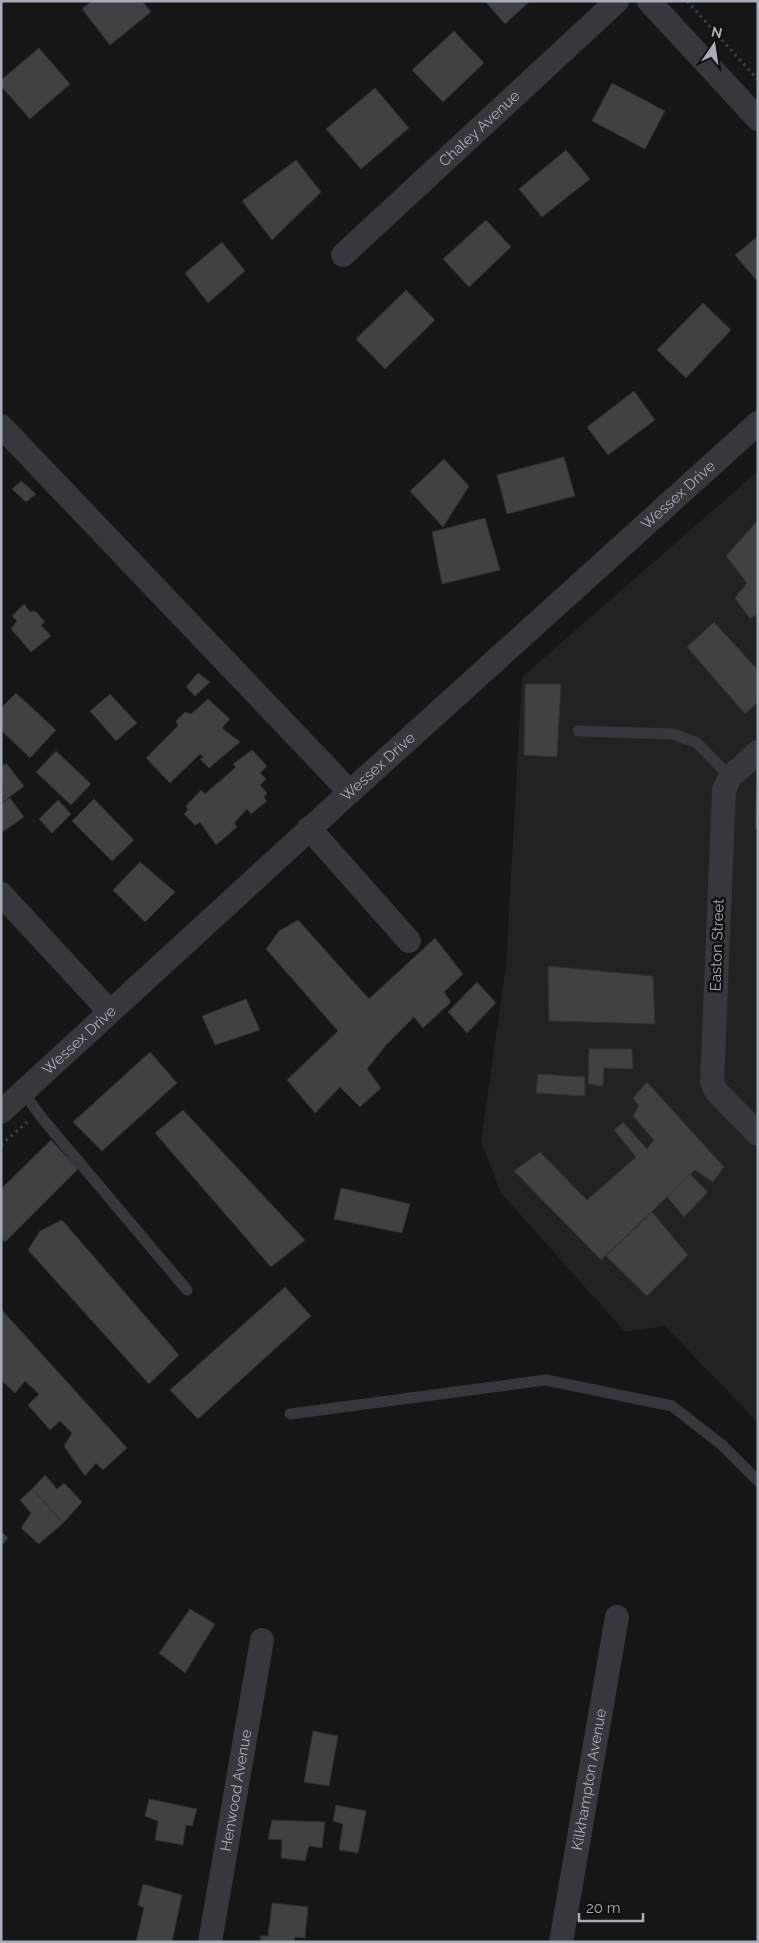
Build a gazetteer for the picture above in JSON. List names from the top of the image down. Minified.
{"streets":{"street":["Chaley Avenue","Wessex Drive","Easton Street","Kilkhampton Avenue","Henwood Avenue"]},"scale_bar":"20 m","north":"top"}
